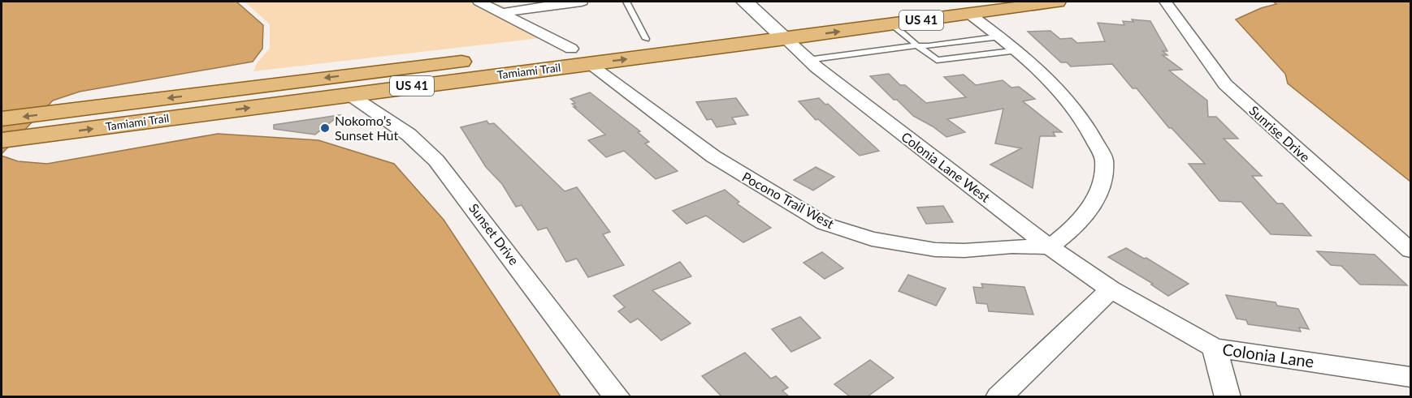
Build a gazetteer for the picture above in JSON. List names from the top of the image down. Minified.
{"streets":{"main road":["US 41","Tamiami Trail"],"street":["Sunrise Drive","Colonia Lane West","Pocono Trail West","Sunset Drive","Colonia Lane"]},"crossings":[["Tamiami Trail","Colonia Lane West"],["Tamiami Trail","Pocono Trail West"],["Tamiami Trail","Sunset Drive"],["Colonia Lane West","Pocono Trail West"],["Colonia Lane West","Colonia Lane"]],"places":["Nokomo’s Sunset Hut"]}
